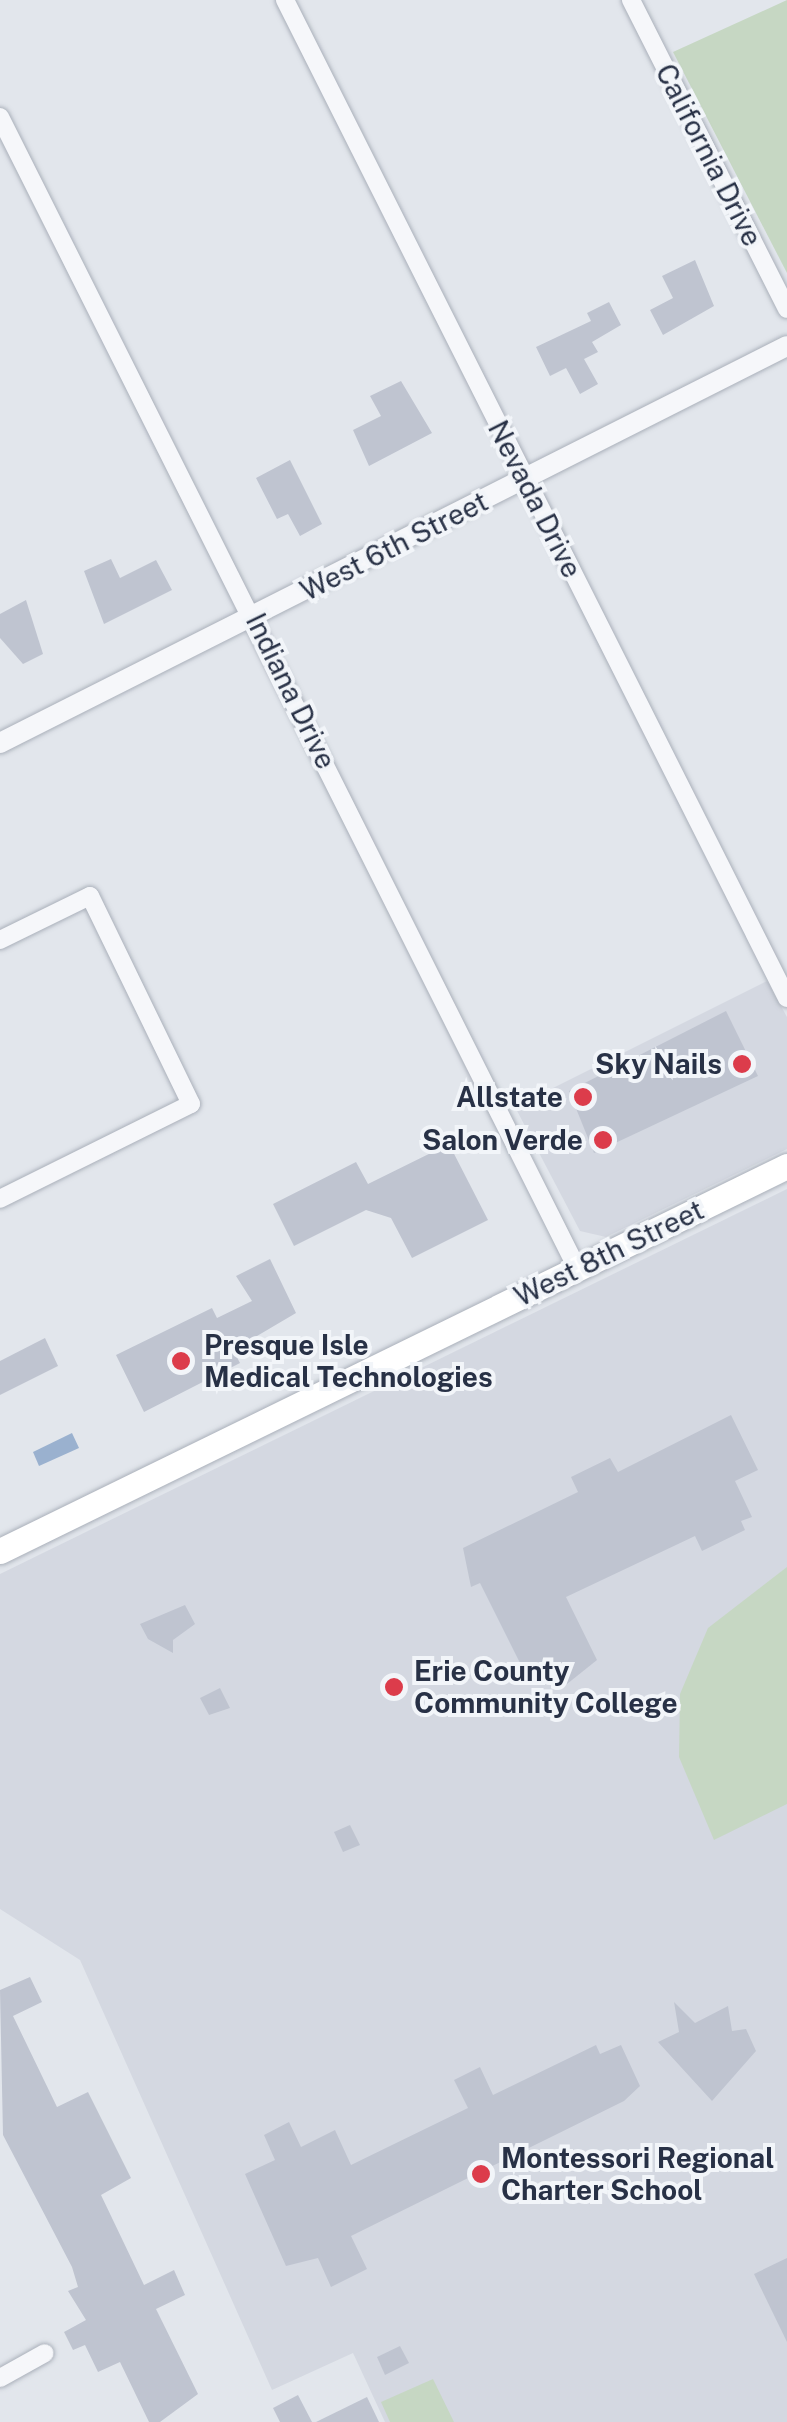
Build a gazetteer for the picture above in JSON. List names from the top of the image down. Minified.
{"streets":{"main road":["West 8th Street"],"street":["California Drive","Nevada Drive","West 6th Street","Indiana Drive"]},"crossings":[["Nevada Drive","West 6th Street"],["West 6th Street","Indiana Drive"],["Indiana Drive","West 8th Street"]],"places":["Sky Nails","Allstate","Salon Verde","Presque Isle Medical Technologies","Erie County Community College","Montessori Regional Charter School"]}
